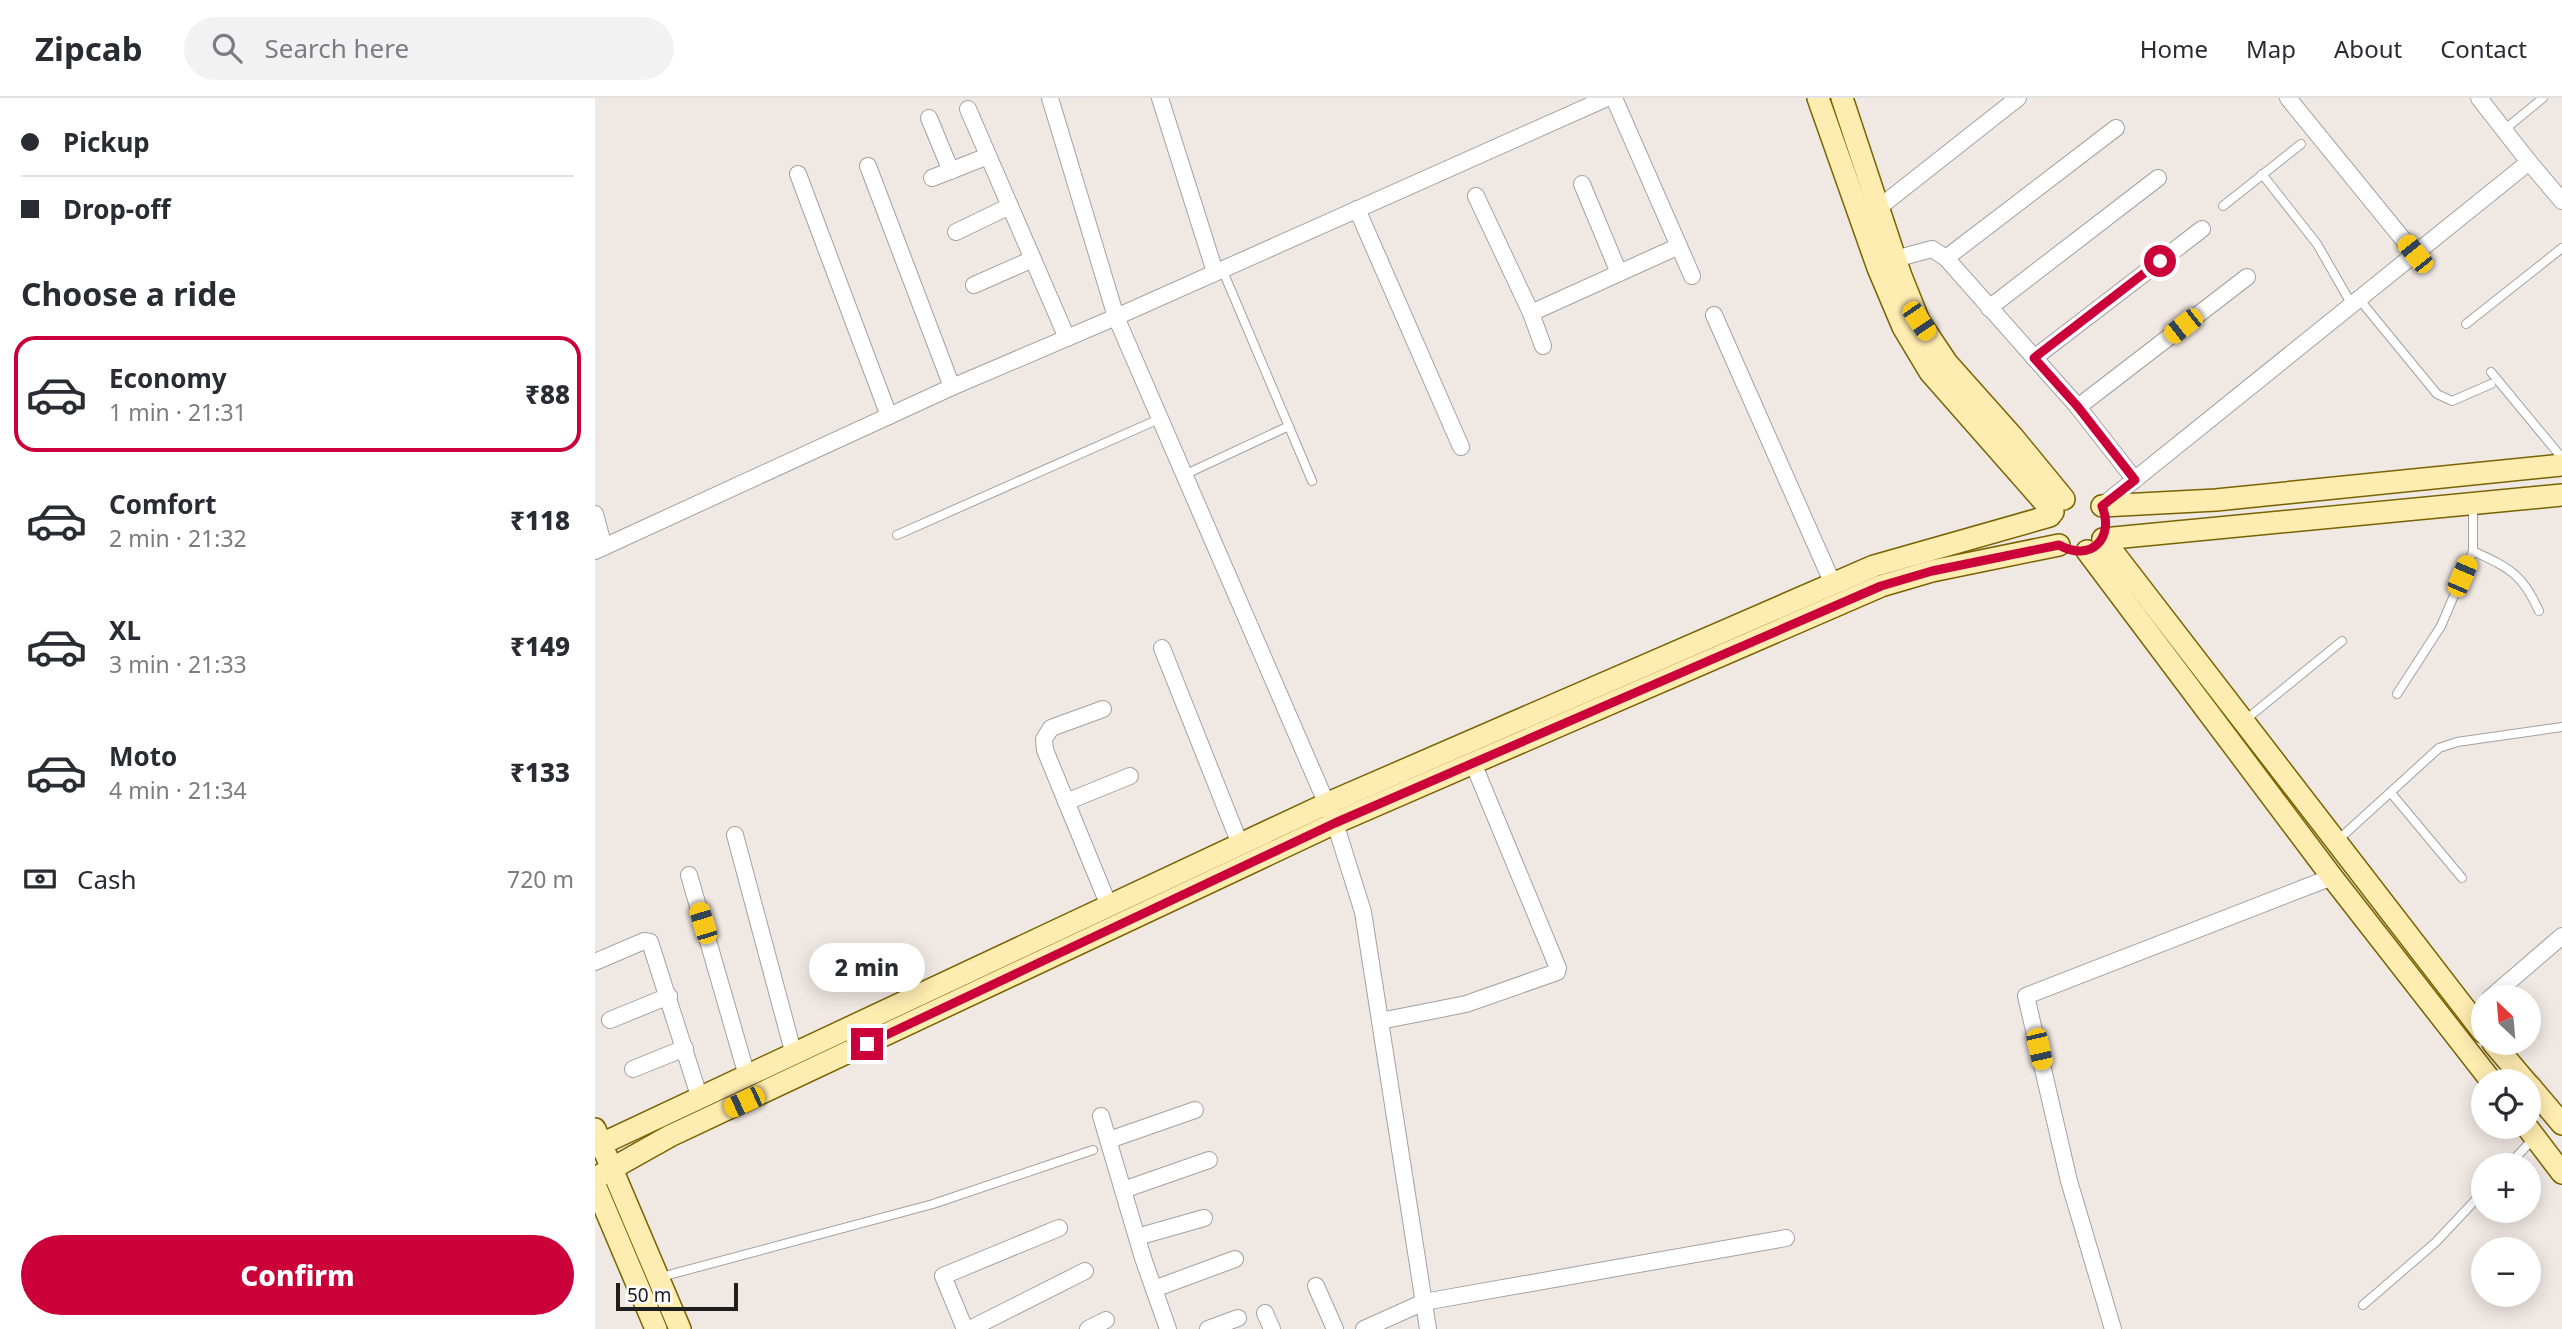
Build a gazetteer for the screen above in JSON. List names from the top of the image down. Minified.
{"scale_bar":"50 m","north":"top left","page":{"header":"Zipcab","search":"Search here","nav":["Home","Map","About","Contact"],"banner":["Pickup","Drop-off"],"heading":"Choose a ride","list":[{"name":"Economy","note":"1 min · 21:31","value":"₹88"},{"name":"Comfort","note":"2 min · 21:32","value":"₹118"},{"name":"XL","note":"3 min · 21:33","value":"₹149"},{"name":"Moto","note":"4 min · 21:34","value":"₹133"}],"pay":["Cash","720 m"],"bubble":"2 min","map_buttons":["+","−"],"buttons":"Confirm","scale":"50 m"}}
